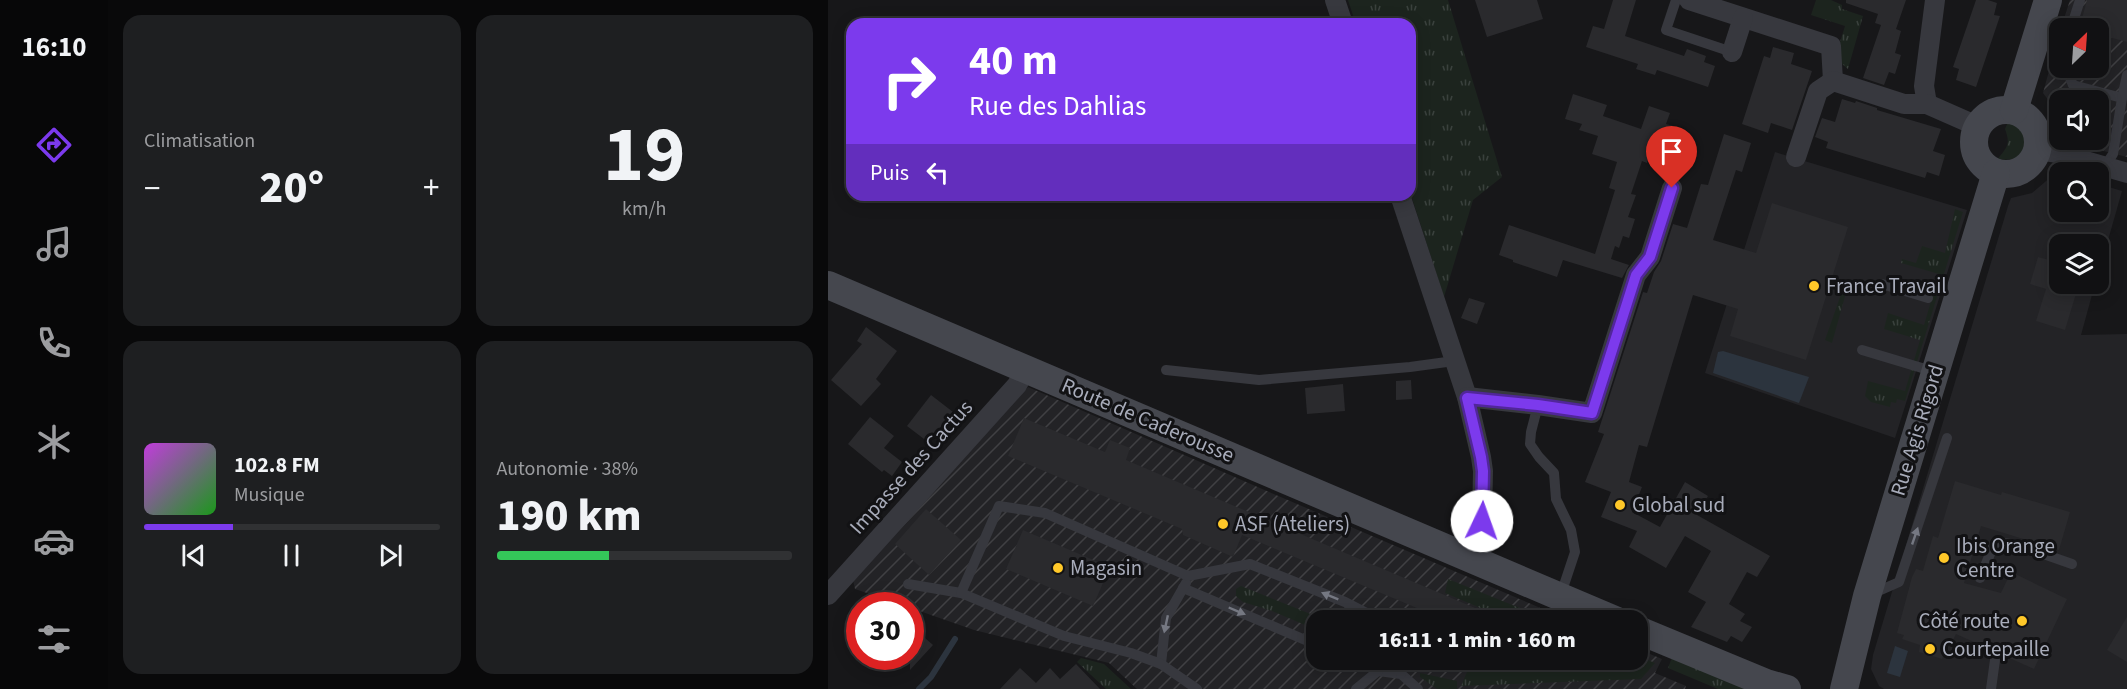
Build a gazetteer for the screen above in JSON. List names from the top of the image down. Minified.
{"streets":{"main road":["Route de Caderousse","Rue Agis Rigord"],"street":["Impasse des Cactus"]},"crossings":[["Route de Caderousse","Impasse des Cactus"]],"places":["France Travail","Global sud","ASF (Ateliers)","Ibis Orange Centre","Magasin","Côté route","Courtepaille"],"north":"top right","page":{"tabs":"16:10","tile":["Climatisation",["19","km/h"],["Autonomie · 38%","190 km"]],"turn":["40 m","Rue des Dahlias"],"then":"Puis","heat":["−","20°","+"],"song":["102.8 FM","Musique"],"limit":"30","trip":"16:11 · 1 min · 160 m"}}
